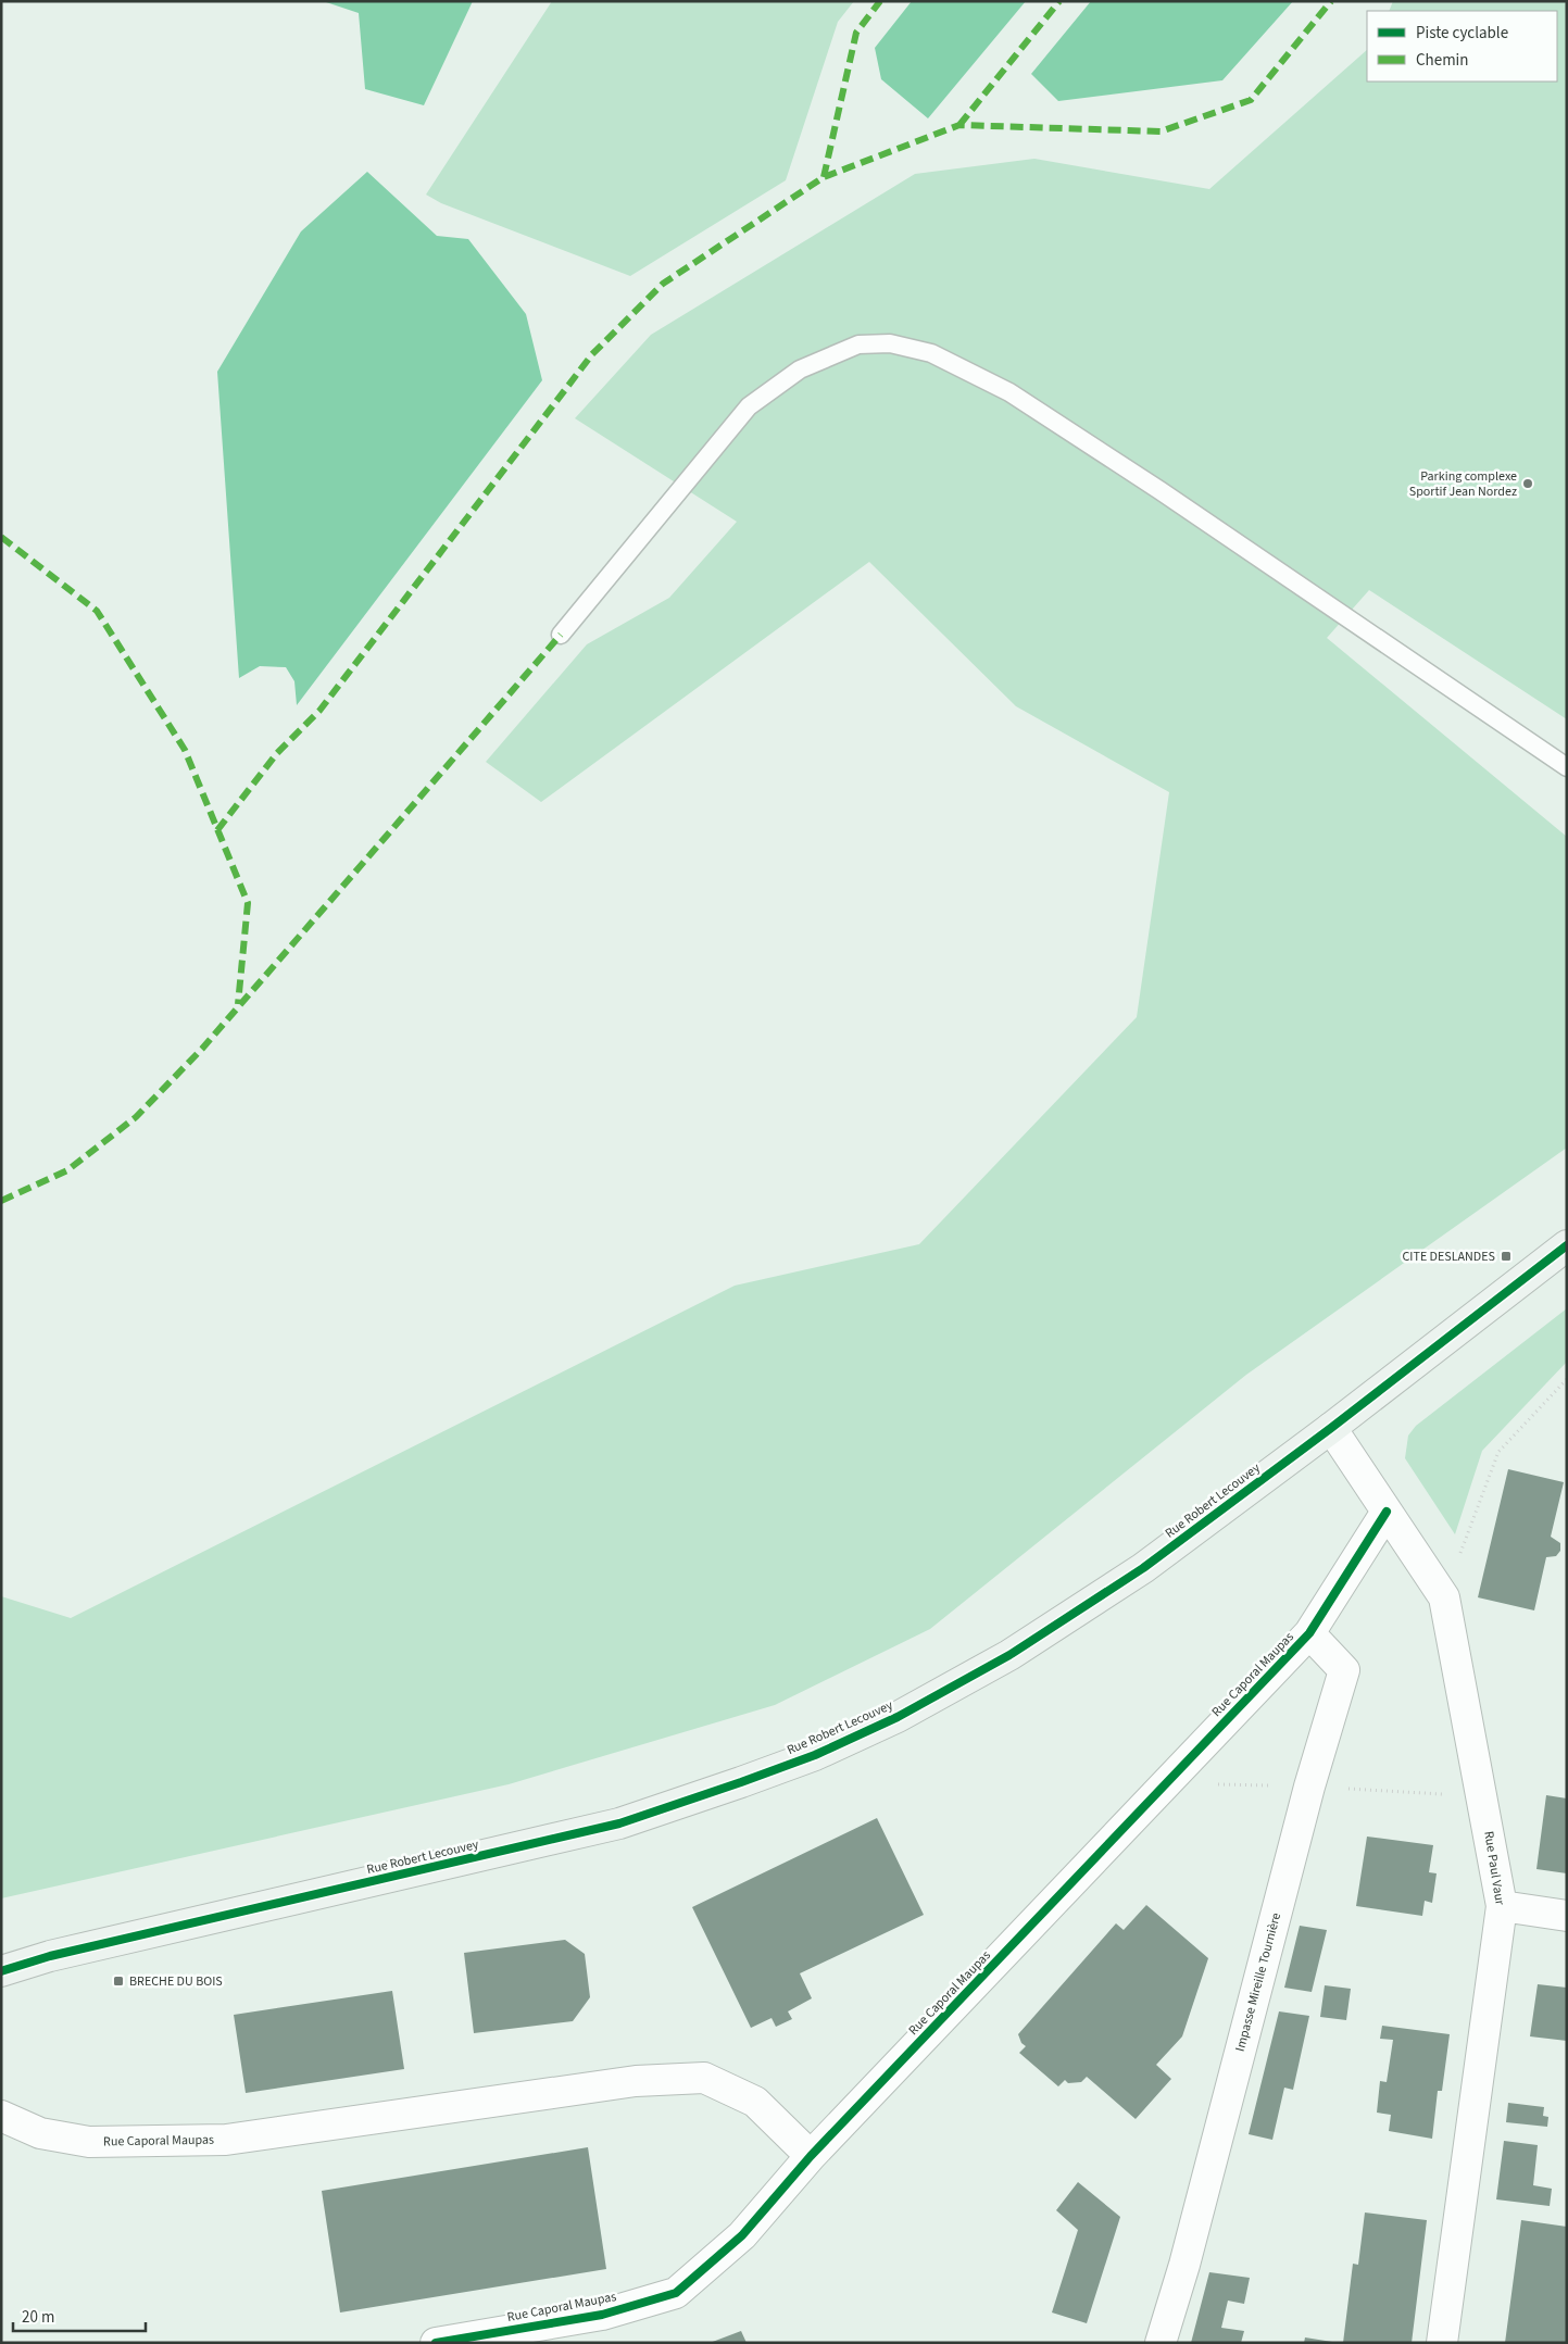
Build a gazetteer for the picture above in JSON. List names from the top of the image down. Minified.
{"streets":{"street":["Rue Robert Lecouvey","Rue Caporal Maupas","Rue Paul Vaur","Impasse Mireille Tournière"]},"crossings":[["Rue Robert Lecouvey","Rue Paul Vaur"],["Rue Caporal Maupas","Rue Paul Vaur"],["Rue Caporal Maupas","Impasse Mireille Tournière"]],"places":{"other":["Parking complexe Sportif Jean Nordez"],"transit":["CITE DESLANDES","BRECHE DU BOIS"]},"legend":["Piste cyclable","Chemin"],"scale_bar":"20 m"}
